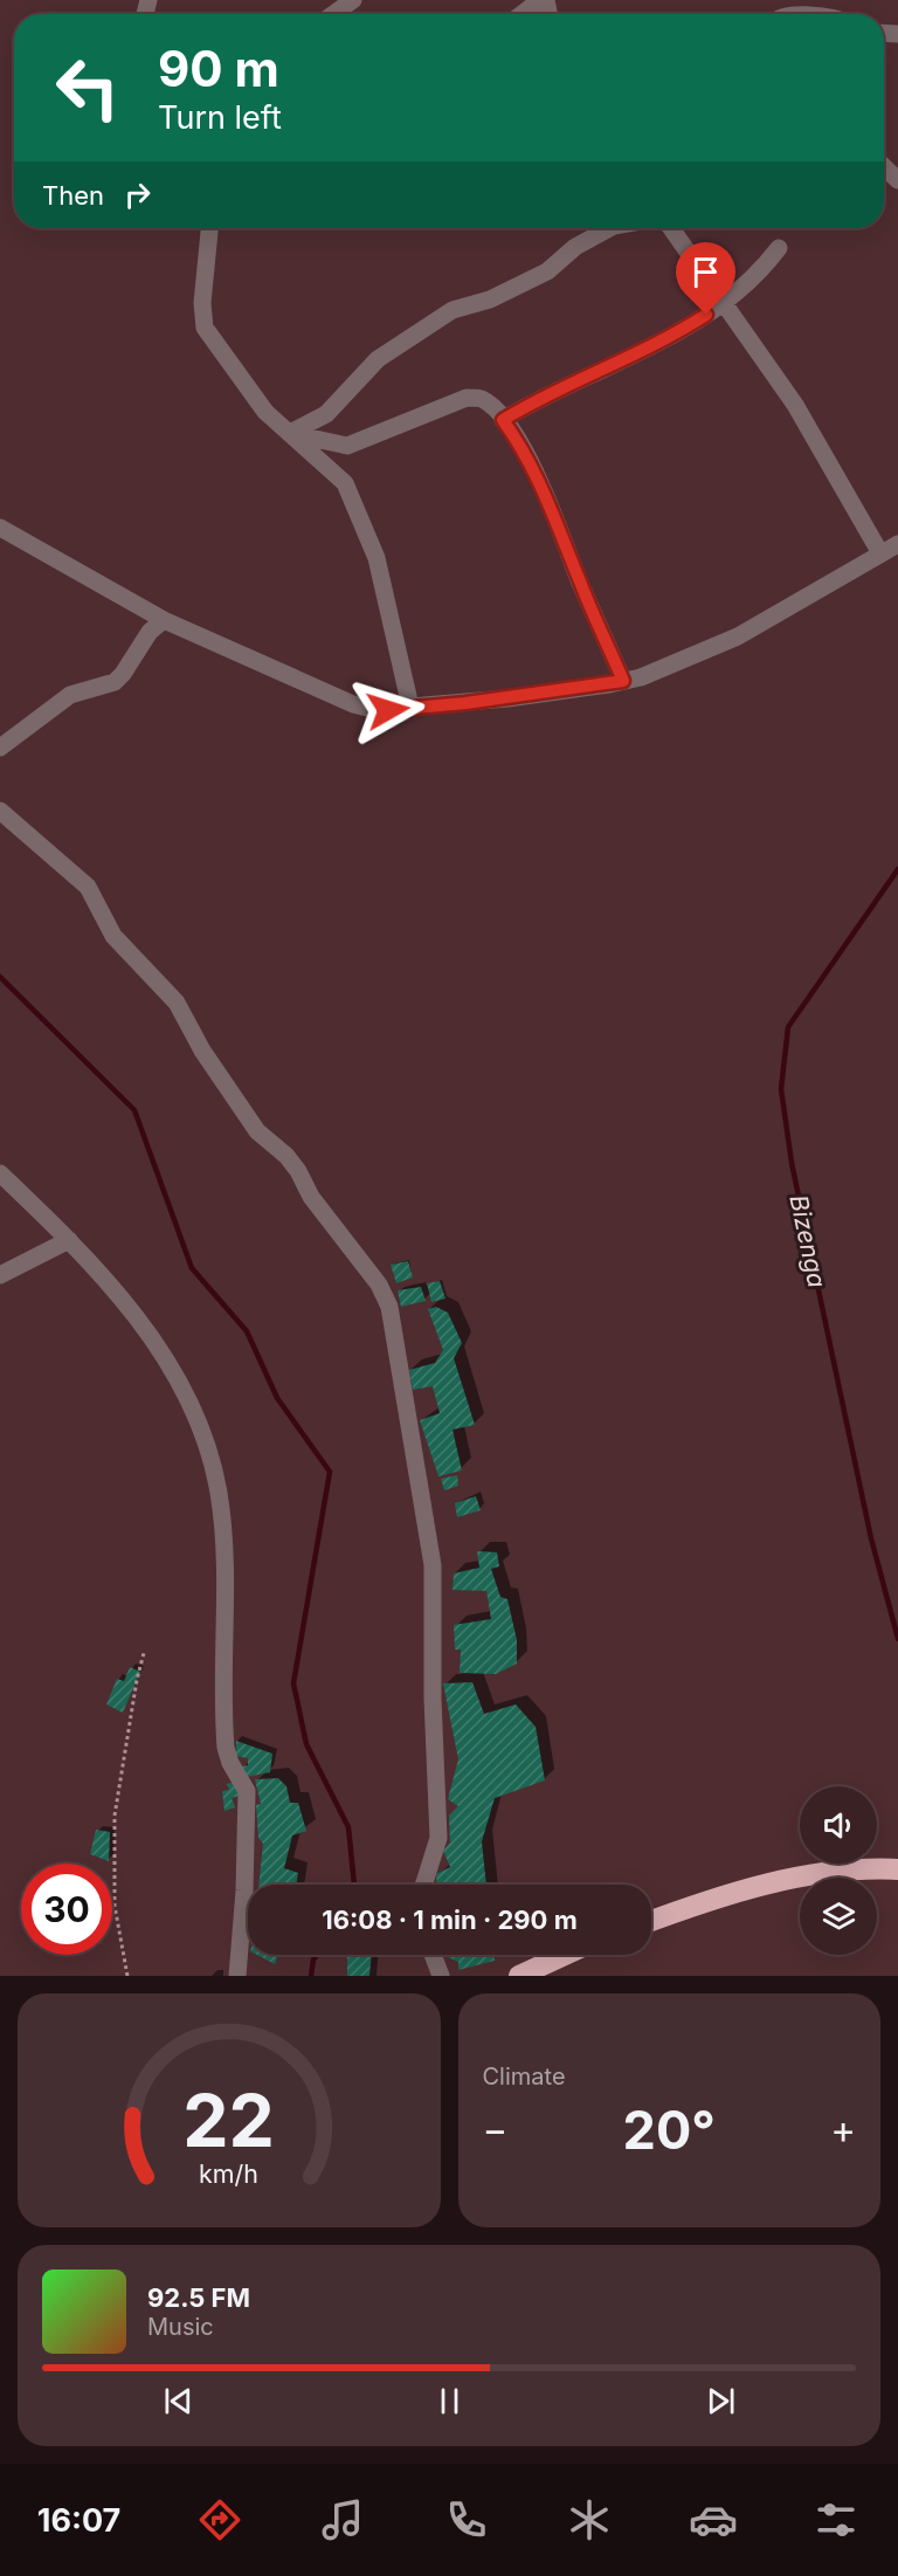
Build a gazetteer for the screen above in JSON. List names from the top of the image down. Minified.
{"water":["Bizenga"],"page":{"turn":["90 m","Turn left"],"then":"Then","limit":"30","trip":"16:08 · 1 min · 290 m","tile":"Climate","heat":["−","20°","+"],"song":["92.5 FM","Music"],"tabs":"16:07","gauge":["22","km/h"]}}
